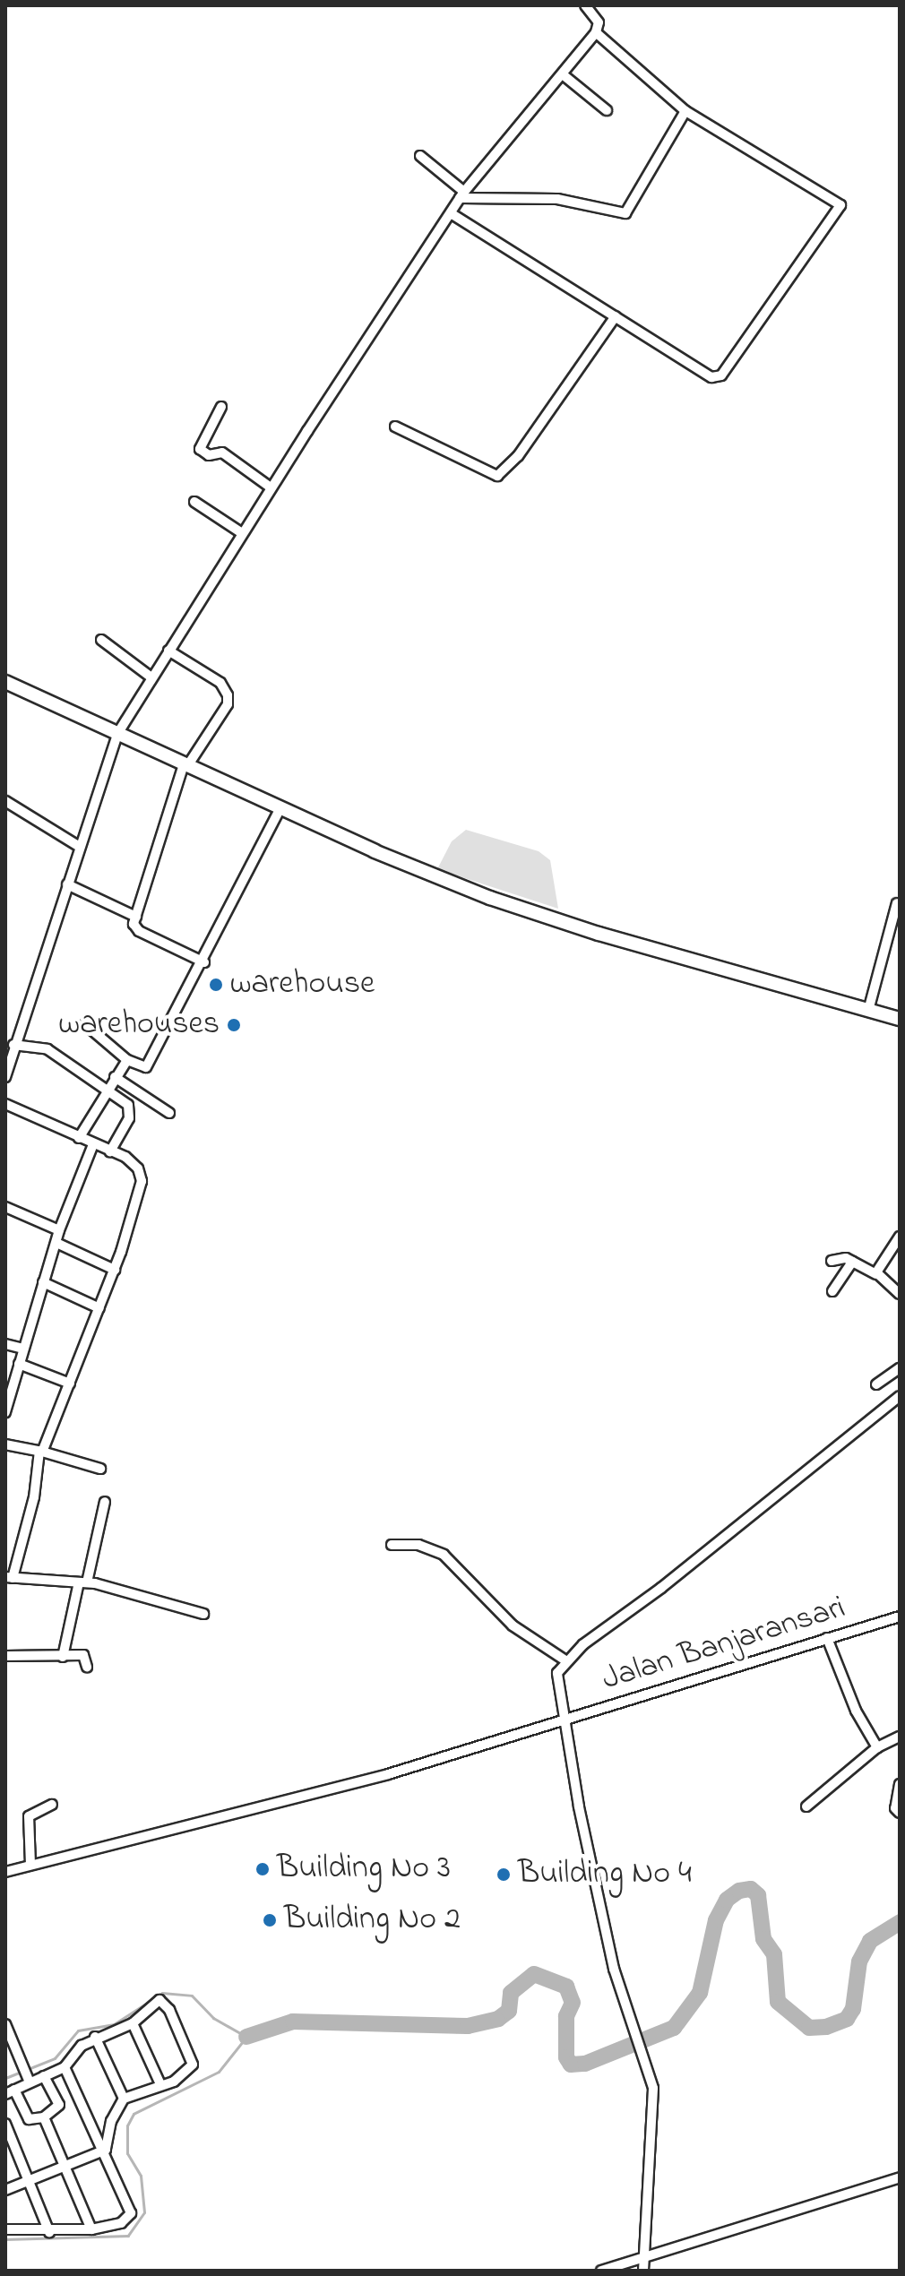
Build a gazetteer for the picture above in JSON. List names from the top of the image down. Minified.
{"streets":{"street":["Jalan Banjaransari"]},"places":["warehouse","warehouses","Building No 3","Building No 4","Building No 2"]}
